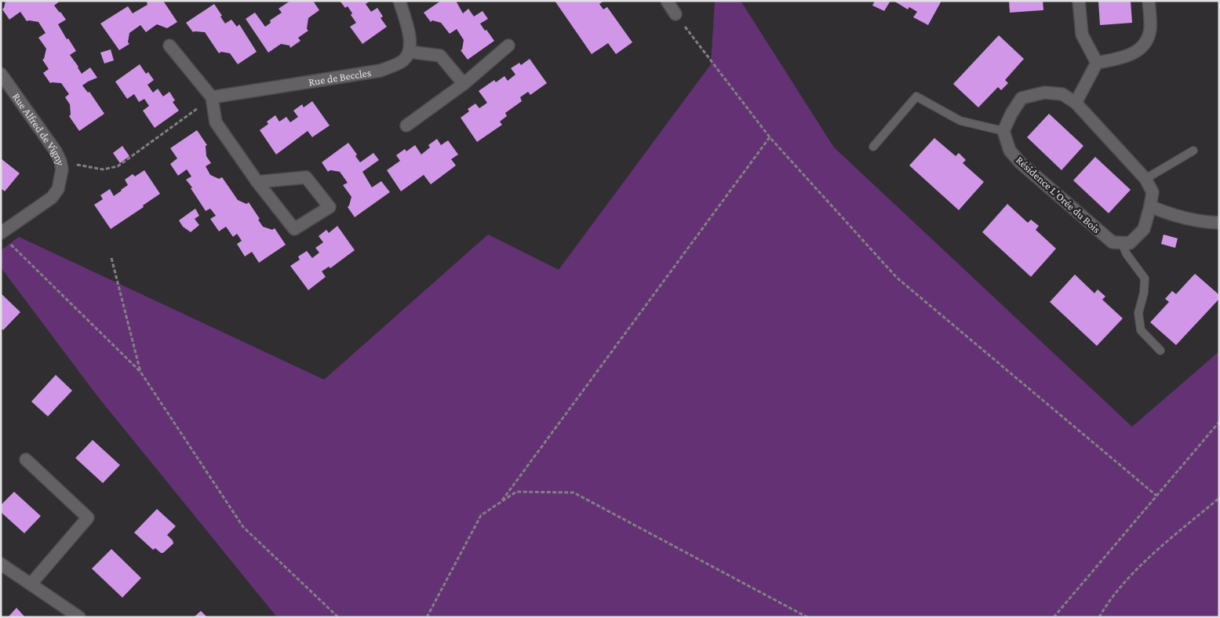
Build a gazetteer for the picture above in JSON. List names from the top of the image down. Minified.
{"streets":{"street":["Rue de Beccles","Rue Alfred de Vigny","Résidence L'Orée du Bois"]}}
